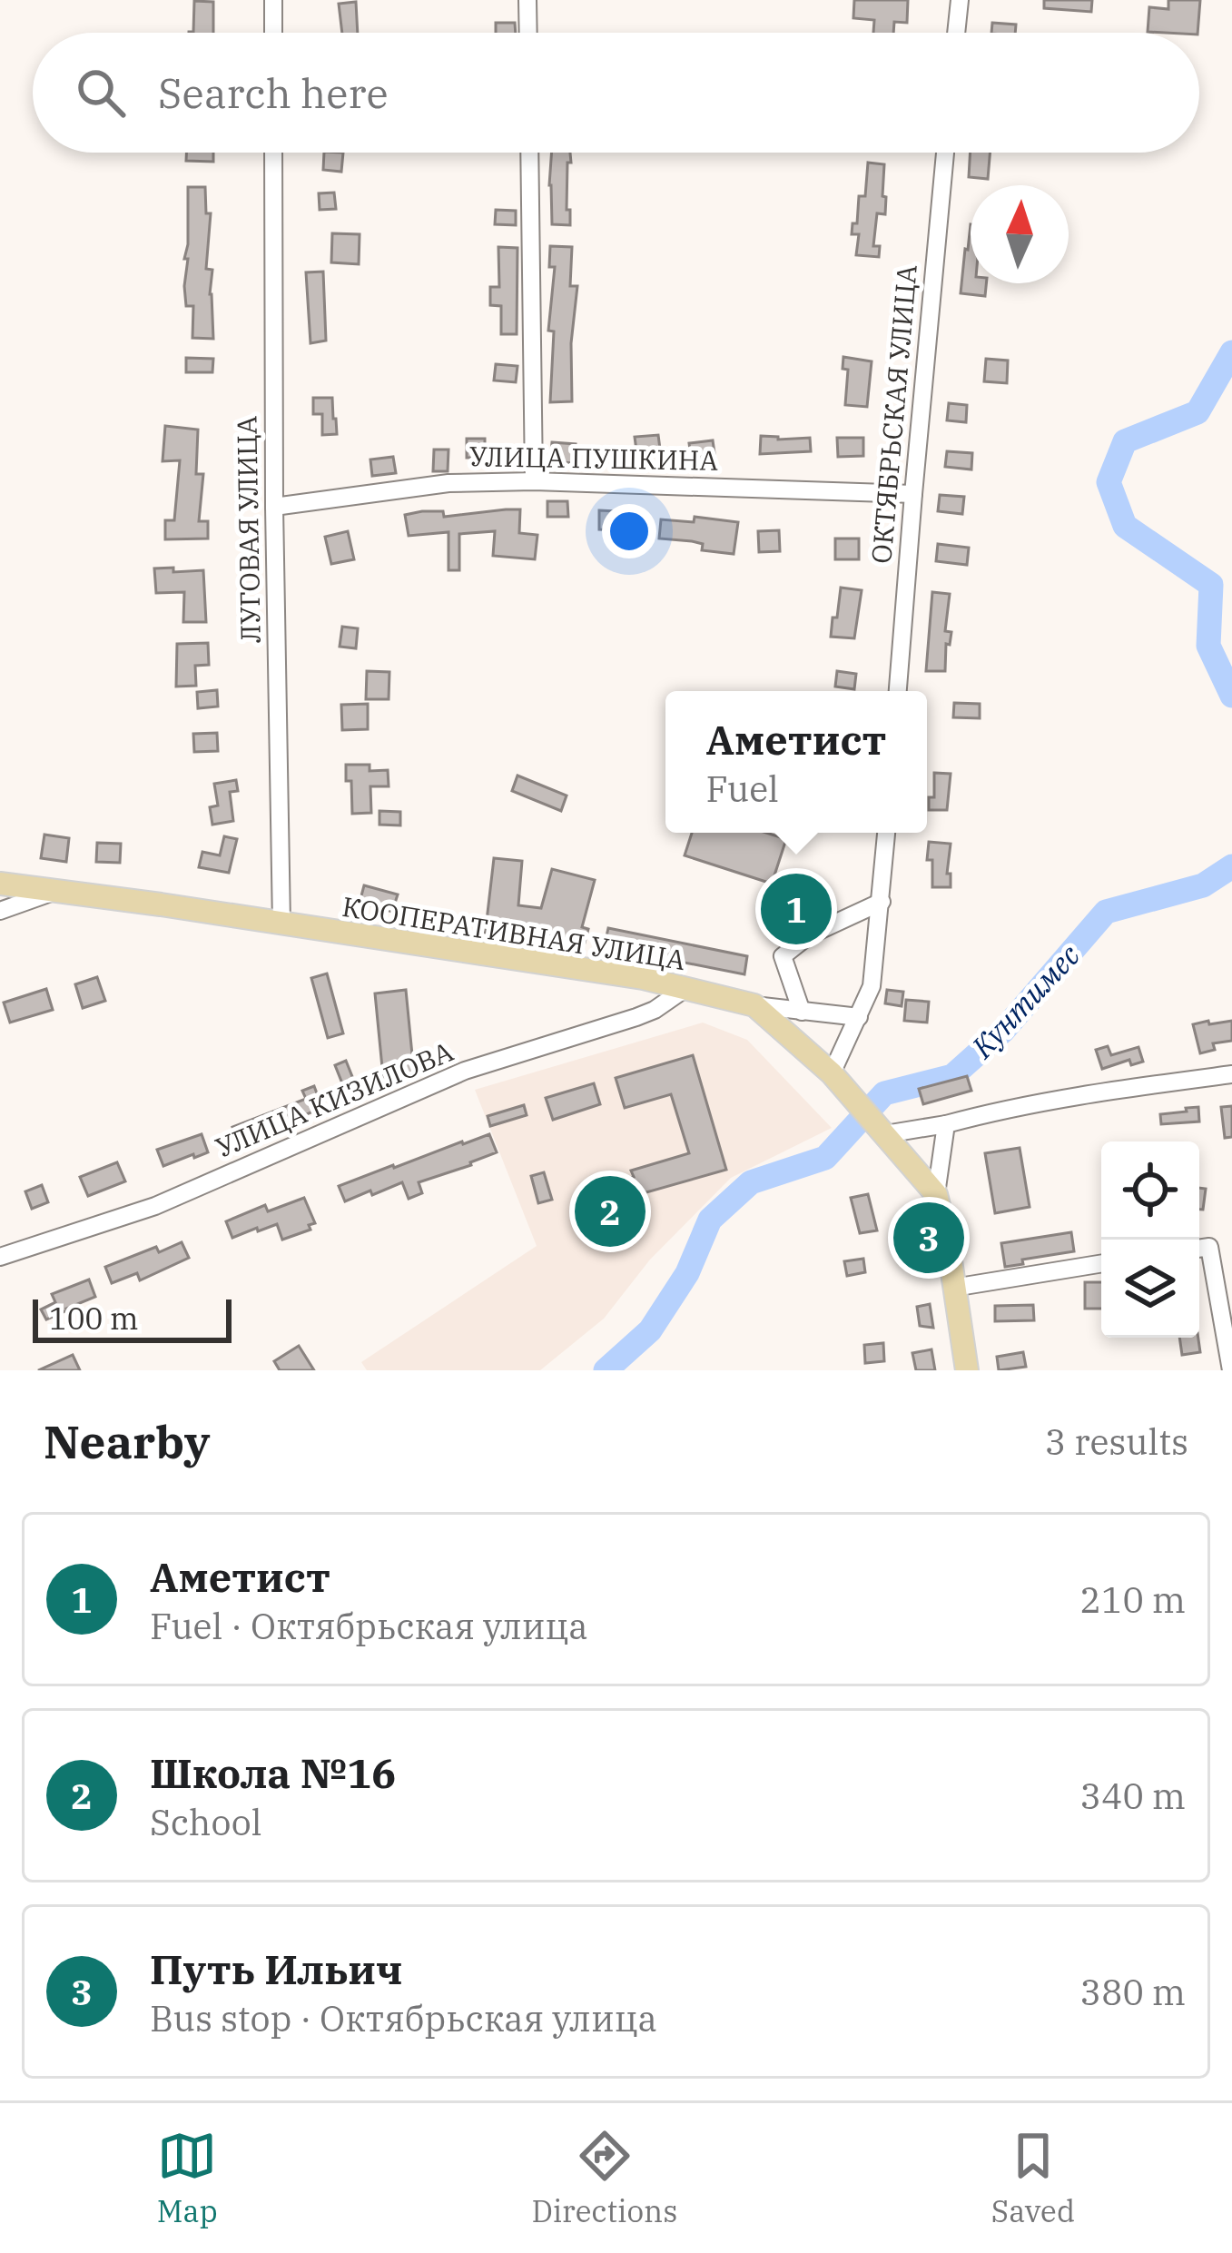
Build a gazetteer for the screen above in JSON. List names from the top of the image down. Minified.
{"streets":{"main road":["КООПЕРАТИВНАЯ УЛИЦА"],"street":["ОКТЯБРЬСКАЯ УЛИЦА","УЛИЦА ПУШКИНА","ЛУГОВАЯ УЛИЦА","УЛИЦА КИЗИЛОВА"]},"crossings":[["ОКТЯБРЬСКАЯ УЛИЦА","УЛИЦА ПУШКИНА"],["УЛИЦА ПУШКИНА","ЛУГОВАЯ УЛИЦА"],["ЛУГОВАЯ УЛИЦА","КООПЕРАТИВНАЯ УЛИЦА"],["КООПЕРАТИВНАЯ УЛИЦА","УЛИЦА КИЗИЛОВА"]],"water":["Кунтимес"],"scale_bar":"100 m","north":"top","page":{"search":"Search here","popup":["Аметист","Fuel"],"pins":["1","2","3"],"scale":"100 m","heading":["Nearby","3 results"],"list":[{"mark":"1","name":"Аметист","note":"Fuel · Октябрьская улица","value":"210 m"},{"mark":"2","name":"Школа №16","note":"School","value":"340 m"},{"mark":"3","name":"Путь Ильич","note":"Bus stop · Октябрьская улица","value":"380 m"}],"nav":["Map","Directions","Saved"]}}
